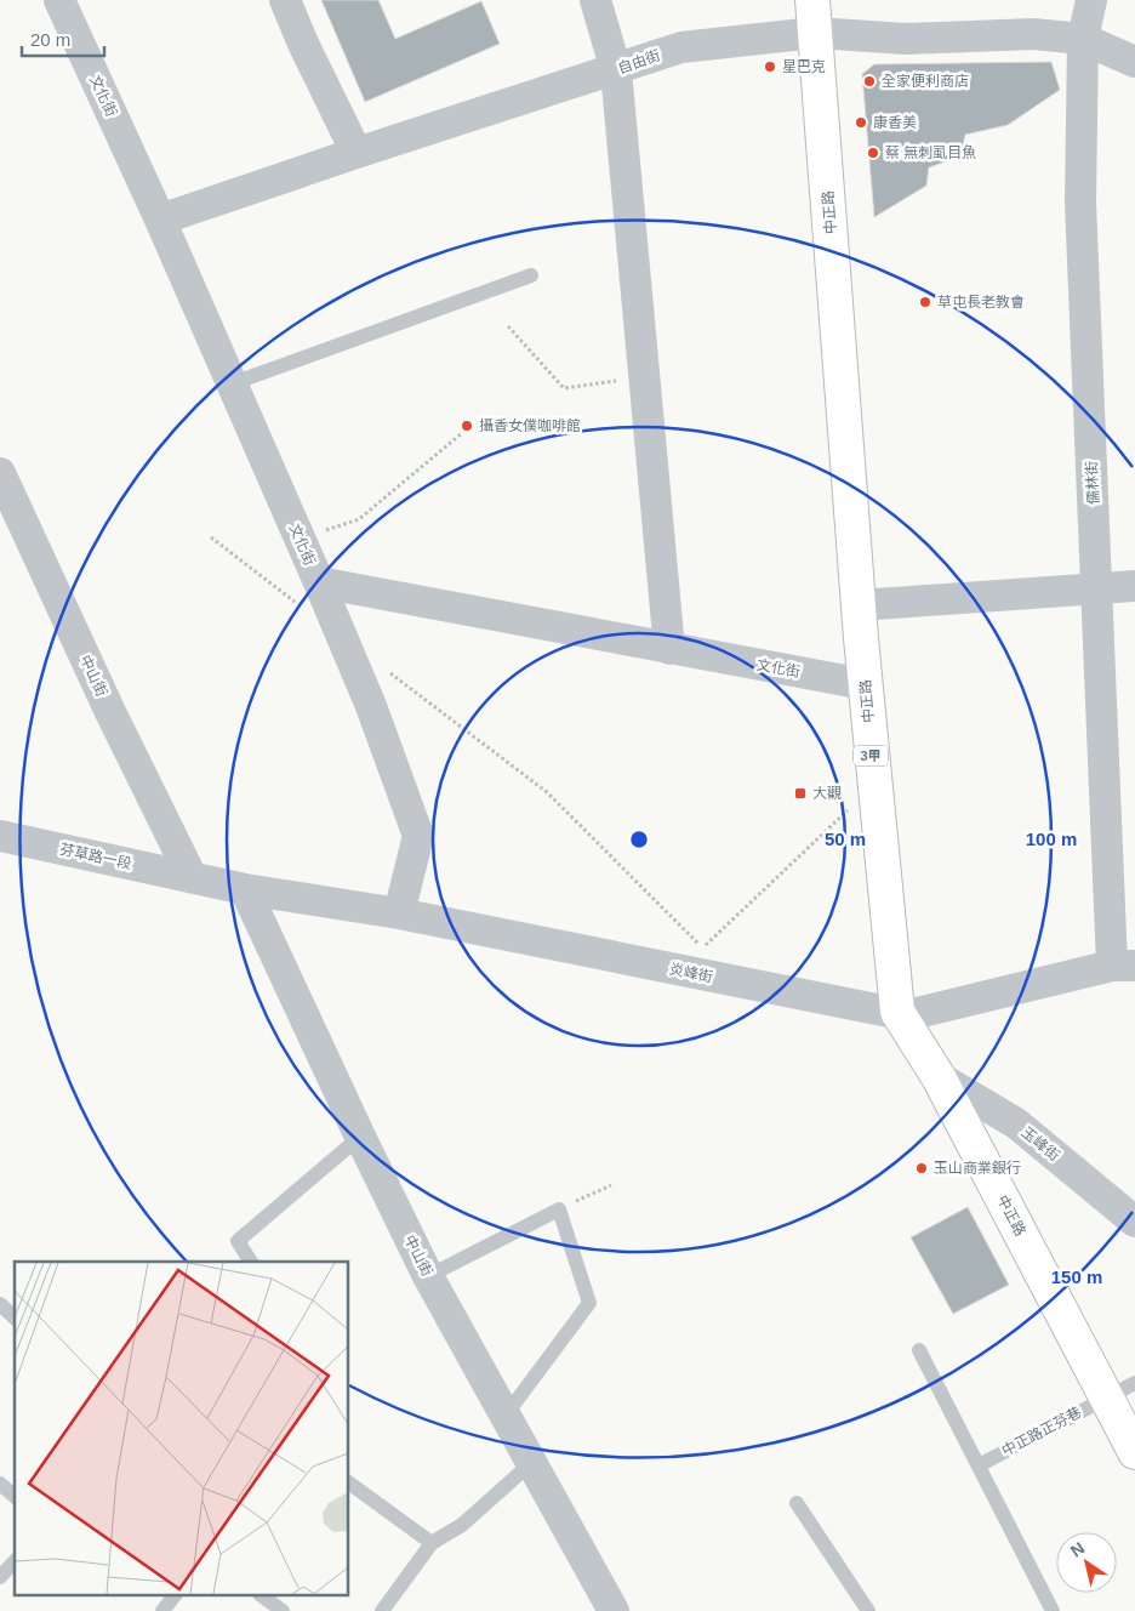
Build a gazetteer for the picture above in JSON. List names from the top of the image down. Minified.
{"streets":{"main road":["中正路","3甲"],"street":["自由街","文化街","儒林街","中山街","芬草路一段","炎峰街","玉峰街"],"lane":["中正路正芬巷"]},"crossings":[["自由街","文化街"],["自由街","中正路"],["自由街","儒林街"],["文化街","中正路"],["中正路","炎峰街"],["中正路","玉峰街"],["中正路","中正路正芬巷"],["儒林街","炎峰街"],["中山街","芬草路一段"],["中山街","炎峰街"],["芬草路一段","炎峰街"]],"places":{"other":["星巴克","全家便利商店","康香美","蔡 無刺虱目魚","草屯長老教會","攝香女僕咖啡館","玉山商業銀行"],"transit":["大觀"]},"scale_bar":"20 m","north":"top left","rings":["50 m","100 m","150 m"]}
